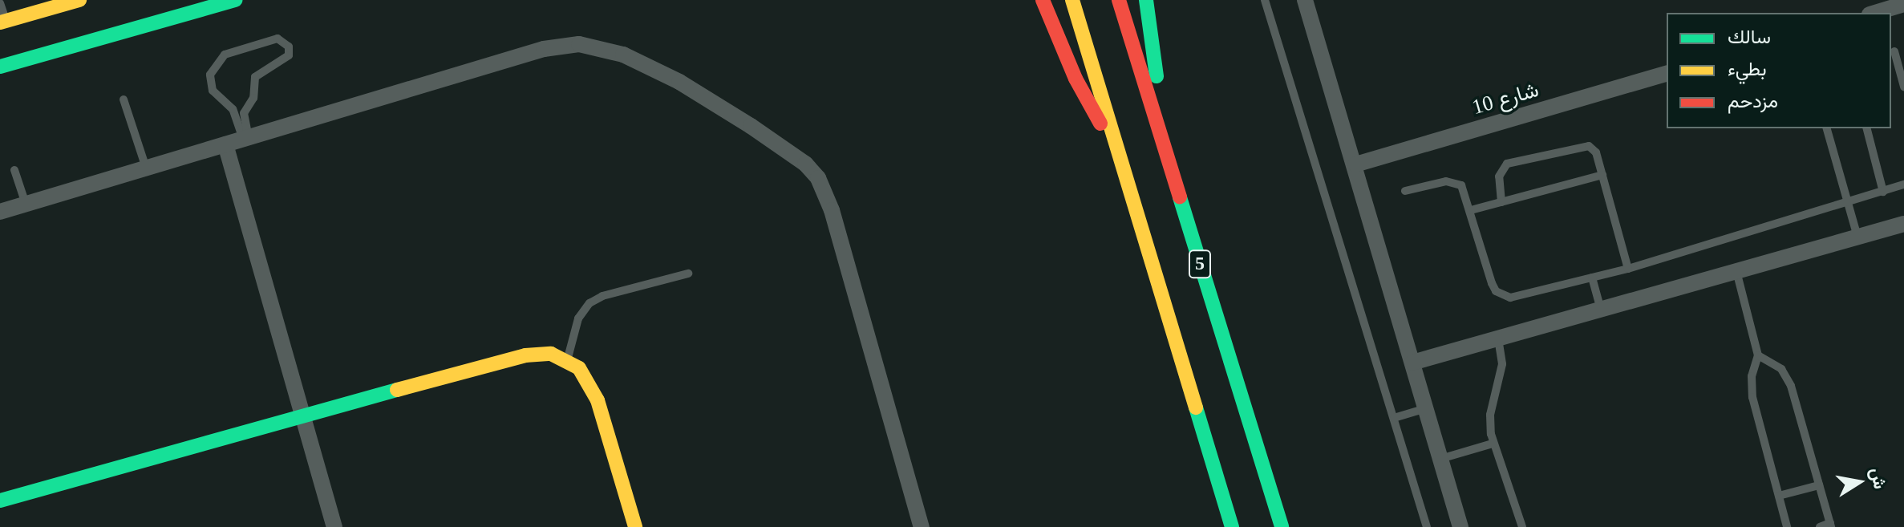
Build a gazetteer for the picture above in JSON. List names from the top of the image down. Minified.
{"streets":{"main road":["5"],"street":["شارع 10"]},"legend":["سالك","بطيء","مزدحم"],"north":"right"}
